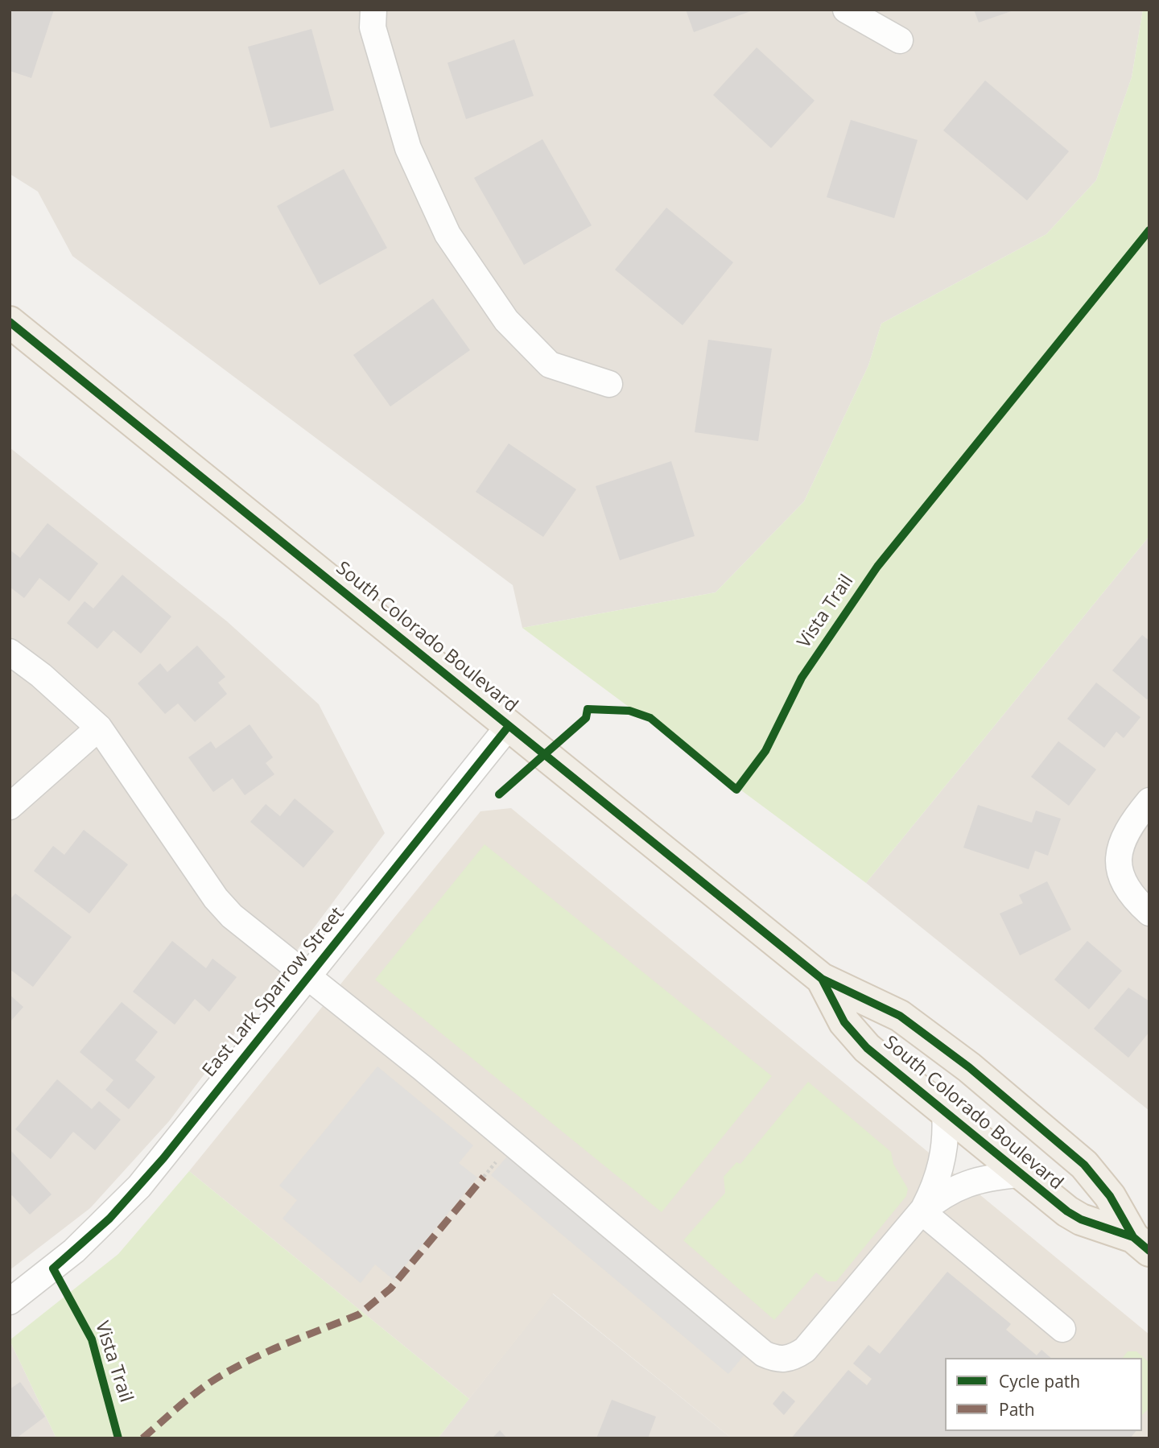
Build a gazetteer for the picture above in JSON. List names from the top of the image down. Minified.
{"streets":{"main road":["South Colorado Boulevard"],"street":["East Lark Sparrow Street"],"cycle path":["Vista Trail"]},"crossings":[["South Colorado Boulevard","East Lark Sparrow Street"]],"legend":["Cycle path","Path"]}
